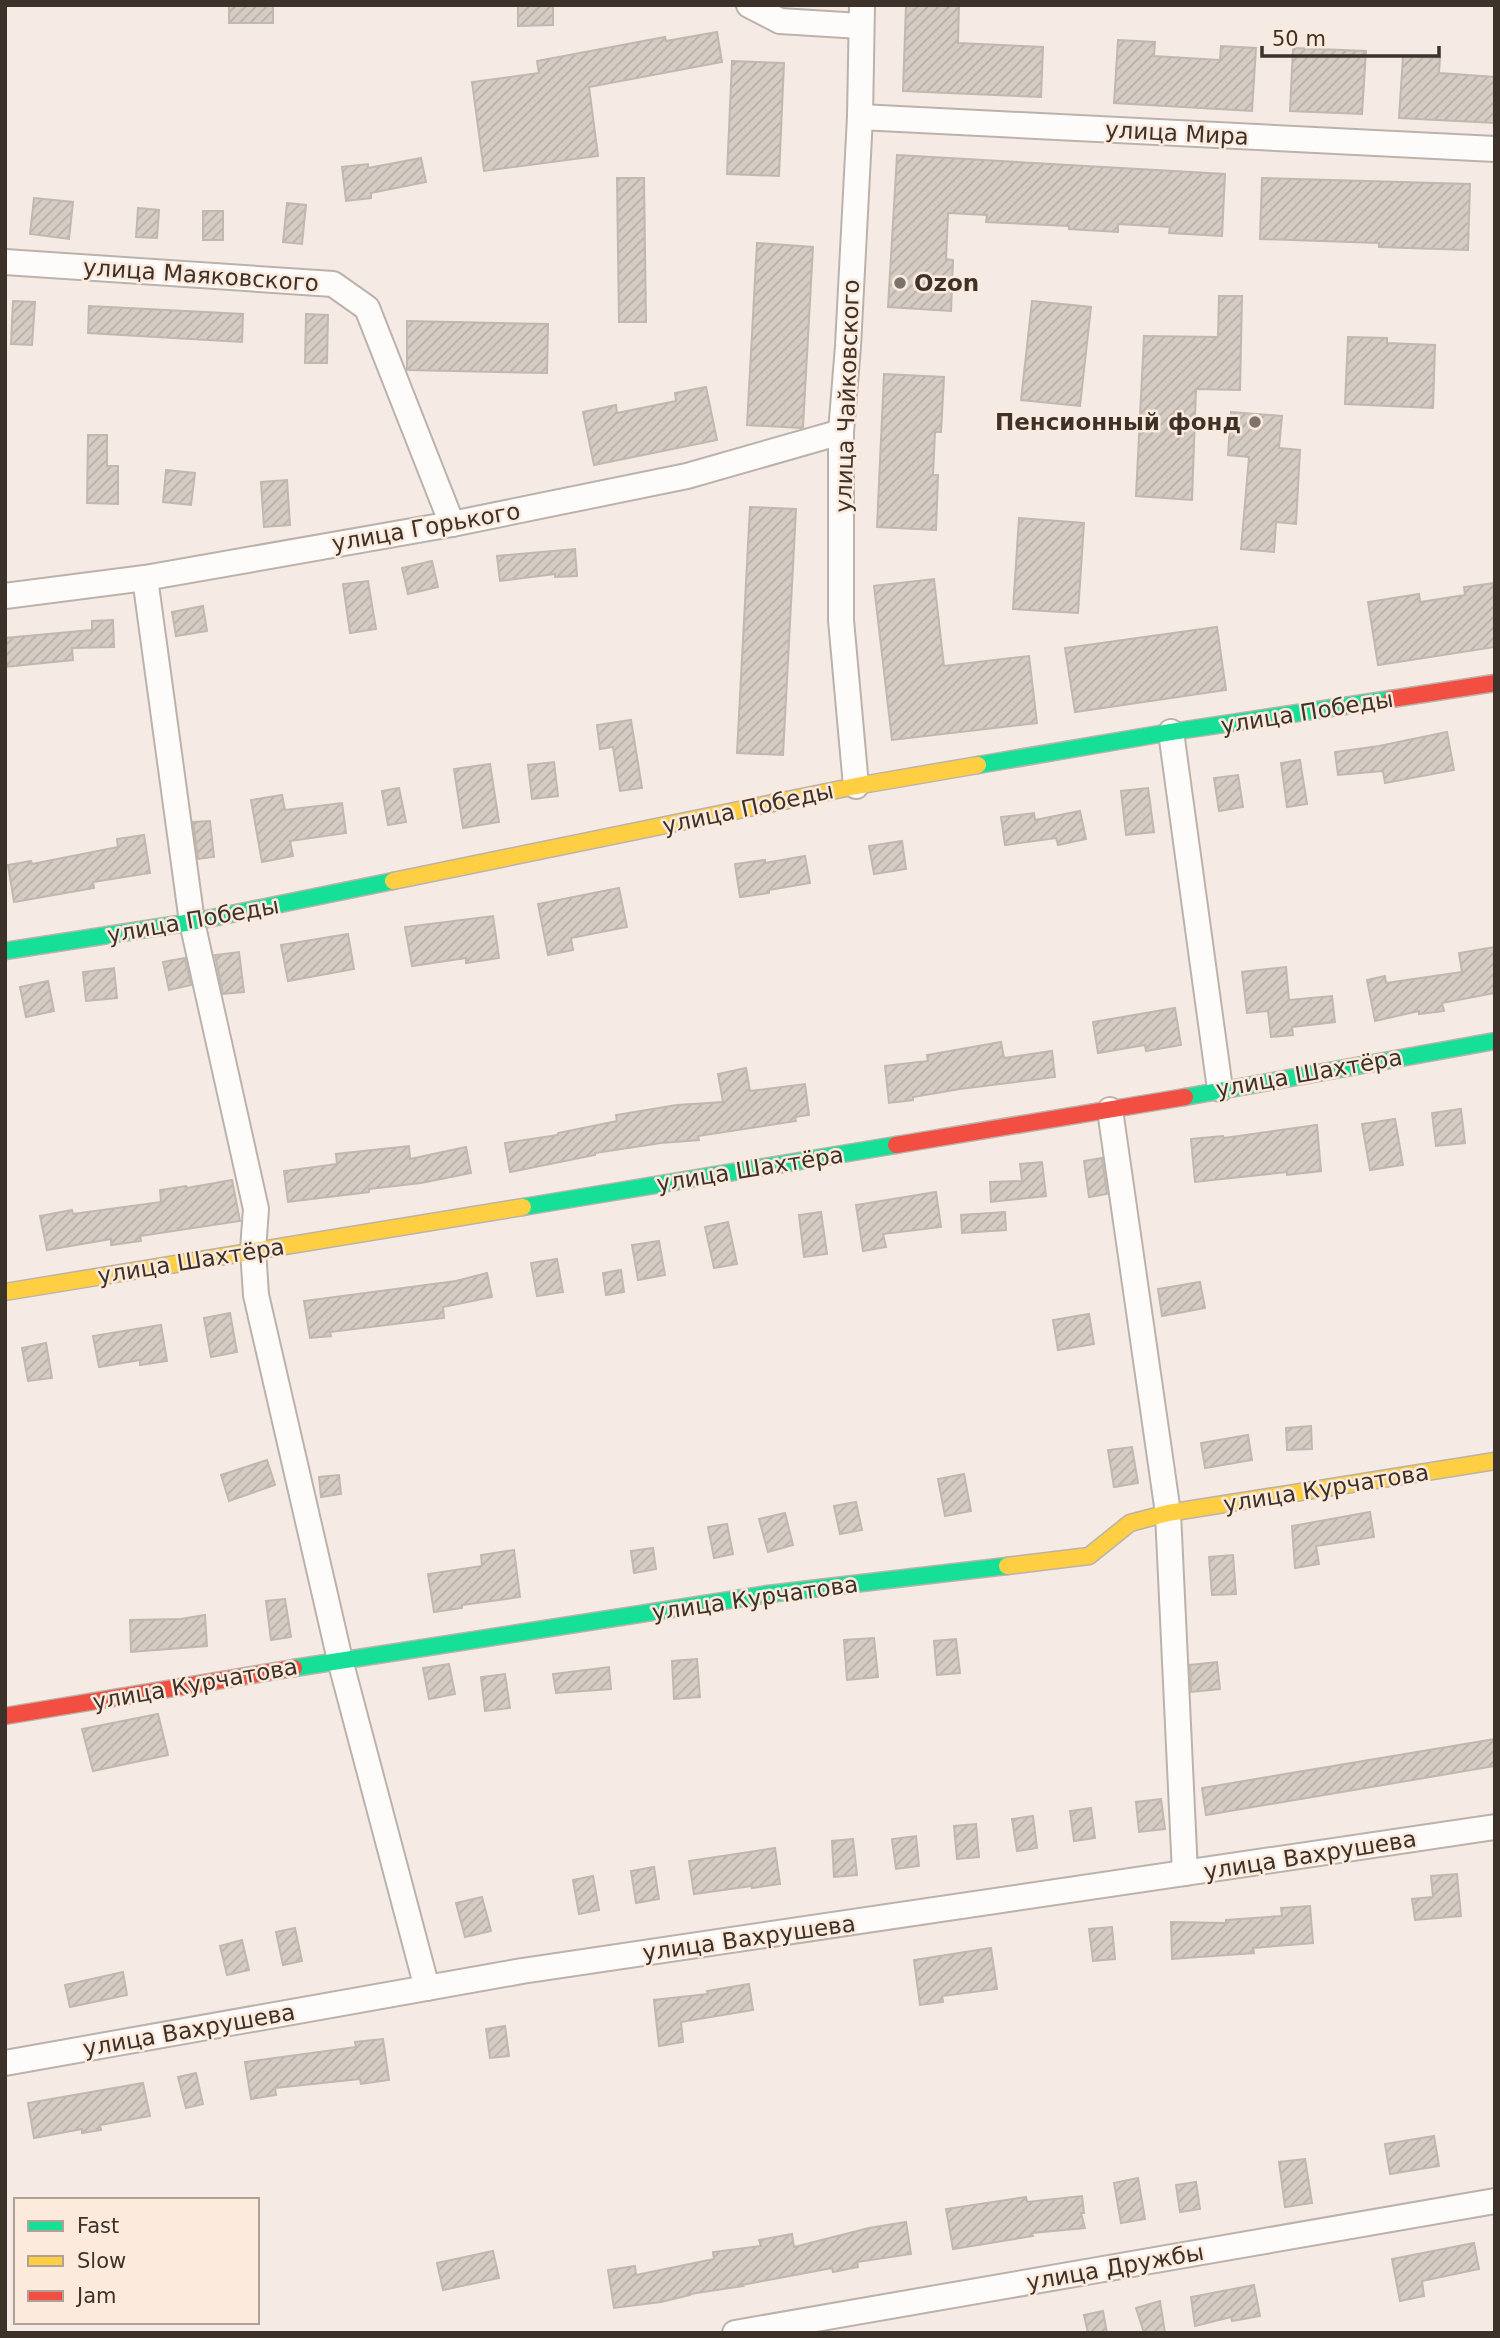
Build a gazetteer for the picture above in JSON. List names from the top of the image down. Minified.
{"streets":{"street":["улица Мира","улица Маяковского","улица Чайковского","улица Горького","улица Победы","улица Шахтёра","улица Курчатова","улица Вахрушева","улица Дружбы"]},"crossings":[["улица Мира","улица Чайковского"],["улица Маяковского","улица Горького"],["улица Чайковского","улица Горького"],["улица Чайковского","улица Победы"]],"places":["Ozon","Пенсионный фонд"],"legend":["Fast","Slow","Jam"],"scale_bar":"50 m"}
